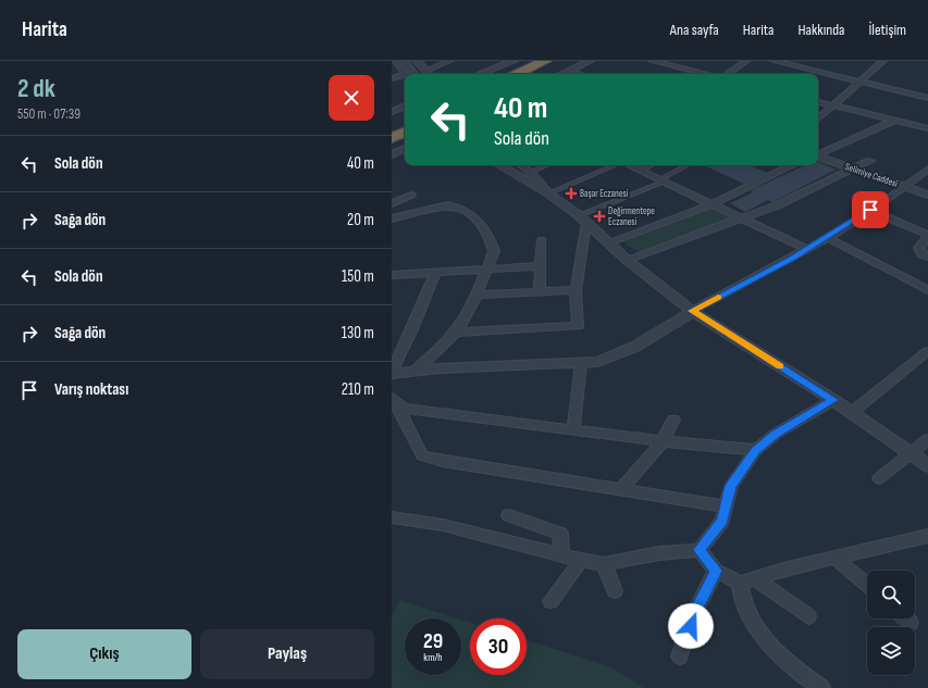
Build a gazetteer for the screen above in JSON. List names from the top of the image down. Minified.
{"streets":{"street":["Selimiye Caddesi"]},"places":{"health":["Başar Eczanesi","Değirmentepe Eczanesi"]},"page":{"header":"Harita","nav":["Ana sayfa","Harita","Hakkında","İletişim"],"heading":["2 dk","550 m · 07:39"],"turn":["40 m","Sola dön"],"list":[{"name":"Sola dön","value":"40 m"},{"name":"Sağa dön","value":"20 m"},{"name":"Sola dön","value":"150 m"},{"name":"Sağa dön","value":"130 m"},{"name":"Varış noktası","value":"210 m"}],"speed":"29 km/h","limit":"30","buttons":["Çıkış","Paylaş"]}}
